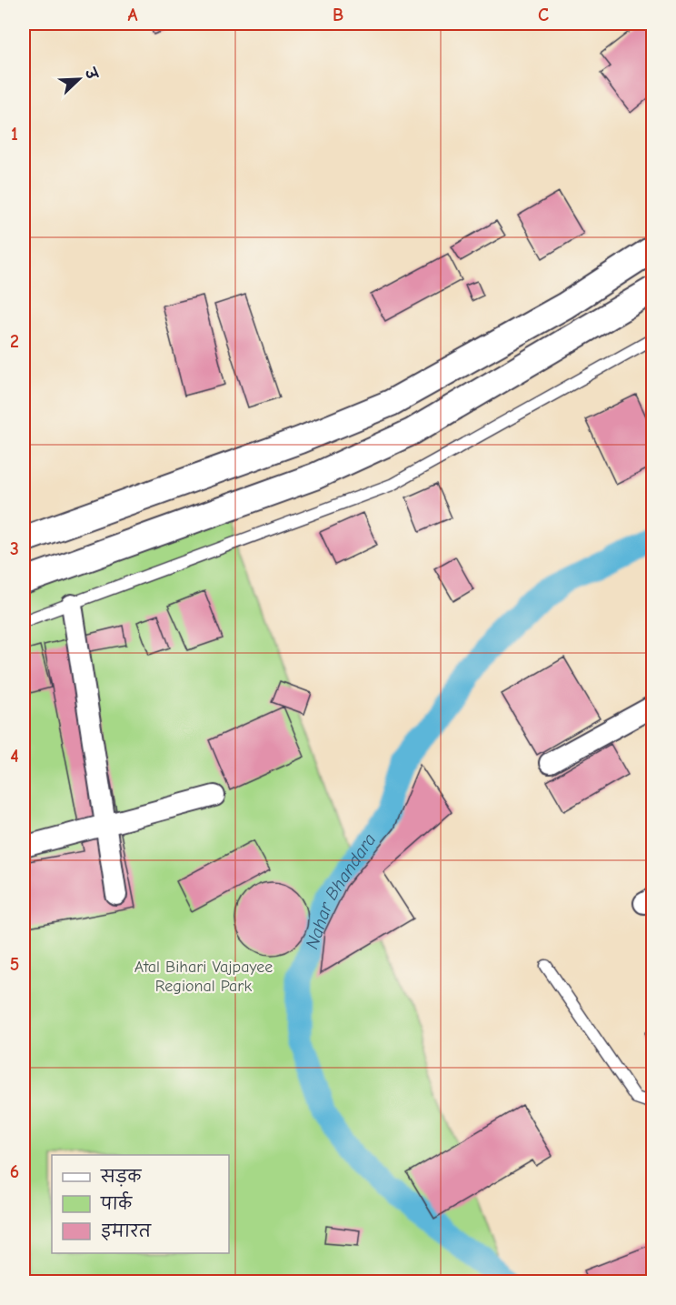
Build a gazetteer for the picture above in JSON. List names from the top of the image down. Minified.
{"water":["Nahar Bhandara"],"parks":["Atal Bihari Vajpayee Regional Park"],"legend":["सड़क","पार्क","इमारत"],"north":"top right","grid":{"columns":["A","B","C"],"rows":["1","2","3","4","5","6"]}}
